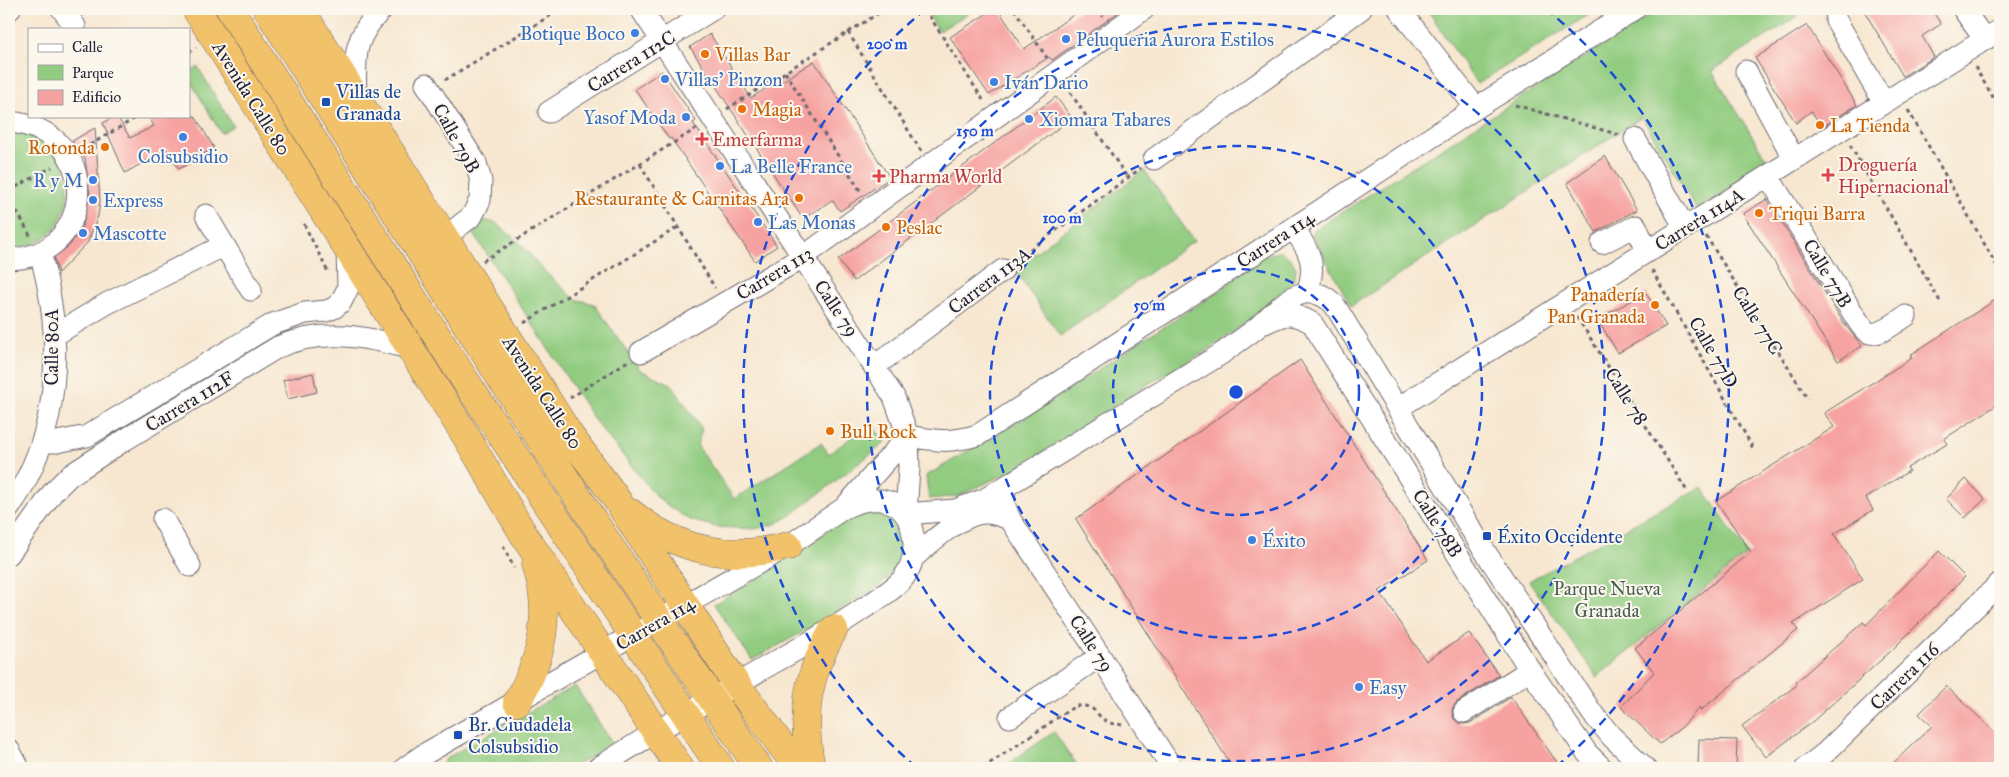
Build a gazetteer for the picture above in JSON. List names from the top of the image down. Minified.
{"streets":{"highway":["Avenida Calle 80"],"street":["Carrera 112C","Calle 79B","Carrera 114A","Carrera 114","Carrera 113","Calle 77B","Carrera 113A","Calle 79","Calle 80A","Carrera 112F","Calle 78B","Carrera 116"],"path":["Calle 77C","Calle 77D","Calle 78"]},"crossings":[["Carrera 112C","Calle 79"],["Avenida Calle 80","Calle 79B"],["Avenida Calle 80","Carrera 114"],["Avenida Calle 80","Carrera 112F"],["Carrera 114A","Calle 77B"],["Carrera 114A","Calle 77D"],["Carrera 114A","Calle 78"],["Carrera 114A","Calle 78B"],["Carrera 114","Calle 79"],["Carrera 113","Carrera 113A"],["Carrera 113","Calle 79"],["Carrera 113A","Calle 79"],["Calle 80A","Carrera 112F"]],"parks":["Parque Nueva Granada"],"places":{"other":["Botique Boco","Peluqueria Aurora Estilos","Villas Bar","Villas' Pinzon","Iván Dario","Magia","Yasof Moda","Xiomara Tabares","La Tienda","Colsubsidio","Rotonda","La Belle France","R y M","Restaurante & Carnitas Ara","Express","Triqui Barra","Las Monas","Peslac","Mascotte","Panadería Pan Granada","Bull Rock","Éxito","Easy"],"transit":["Villas de Granada","Éxito Occidente","Br. Ciudadela Colsubsidio"],"health":["Emerfarma","Droguería Hipernacional","Pharma World"]},"legend":["Calle","Parque","Edificio"],"rings":["200 m","150 m","100 m","50 m"]}
